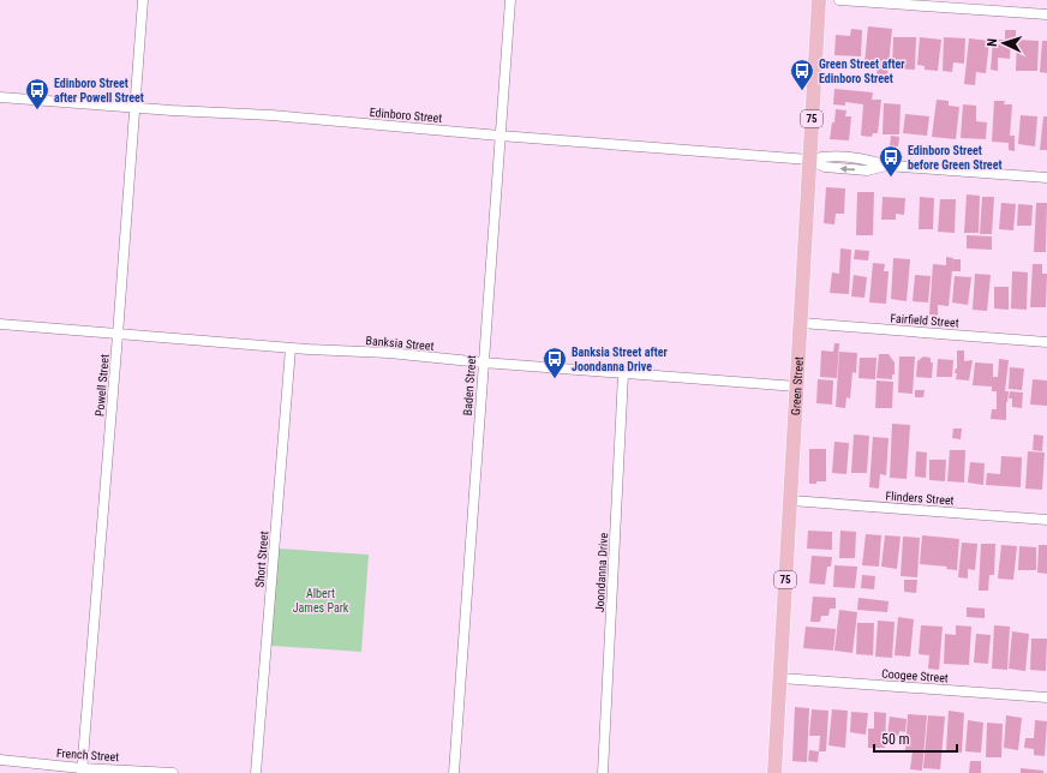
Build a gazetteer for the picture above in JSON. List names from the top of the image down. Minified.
{"streets":{"main road":["75","Green Street"],"street":["Edinboro Street","Fairfield Street","Banksia Street","Powell Street","Baden Street","Flinders Street","Short Street","Joondanna Drive","Coogee Street","French Street"]},"crossings":[["Edinboro Street","Powell Street"],["Edinboro Street","Baden Street"],["Edinboro Street","Green Street"],["Fairfield Street","Green Street"],["Banksia Street","Powell Street"],["Banksia Street","Baden Street"],["Banksia Street","Green Street"],["Banksia Street","Short Street"],["Banksia Street","Joondanna Drive"],["Powell Street","French Street"],["Green Street","Flinders Street"],["Green Street","Coogee Street"]],"parks":["Albert James Park"],"places":{"bus stop":["Green Street after Edinboro Street","Edinboro Street after Powell Street","Edinboro Street before Green Street","Banksia Street after Joondanna Drive"]},"scale_bar":"50 m","north":"left"}
